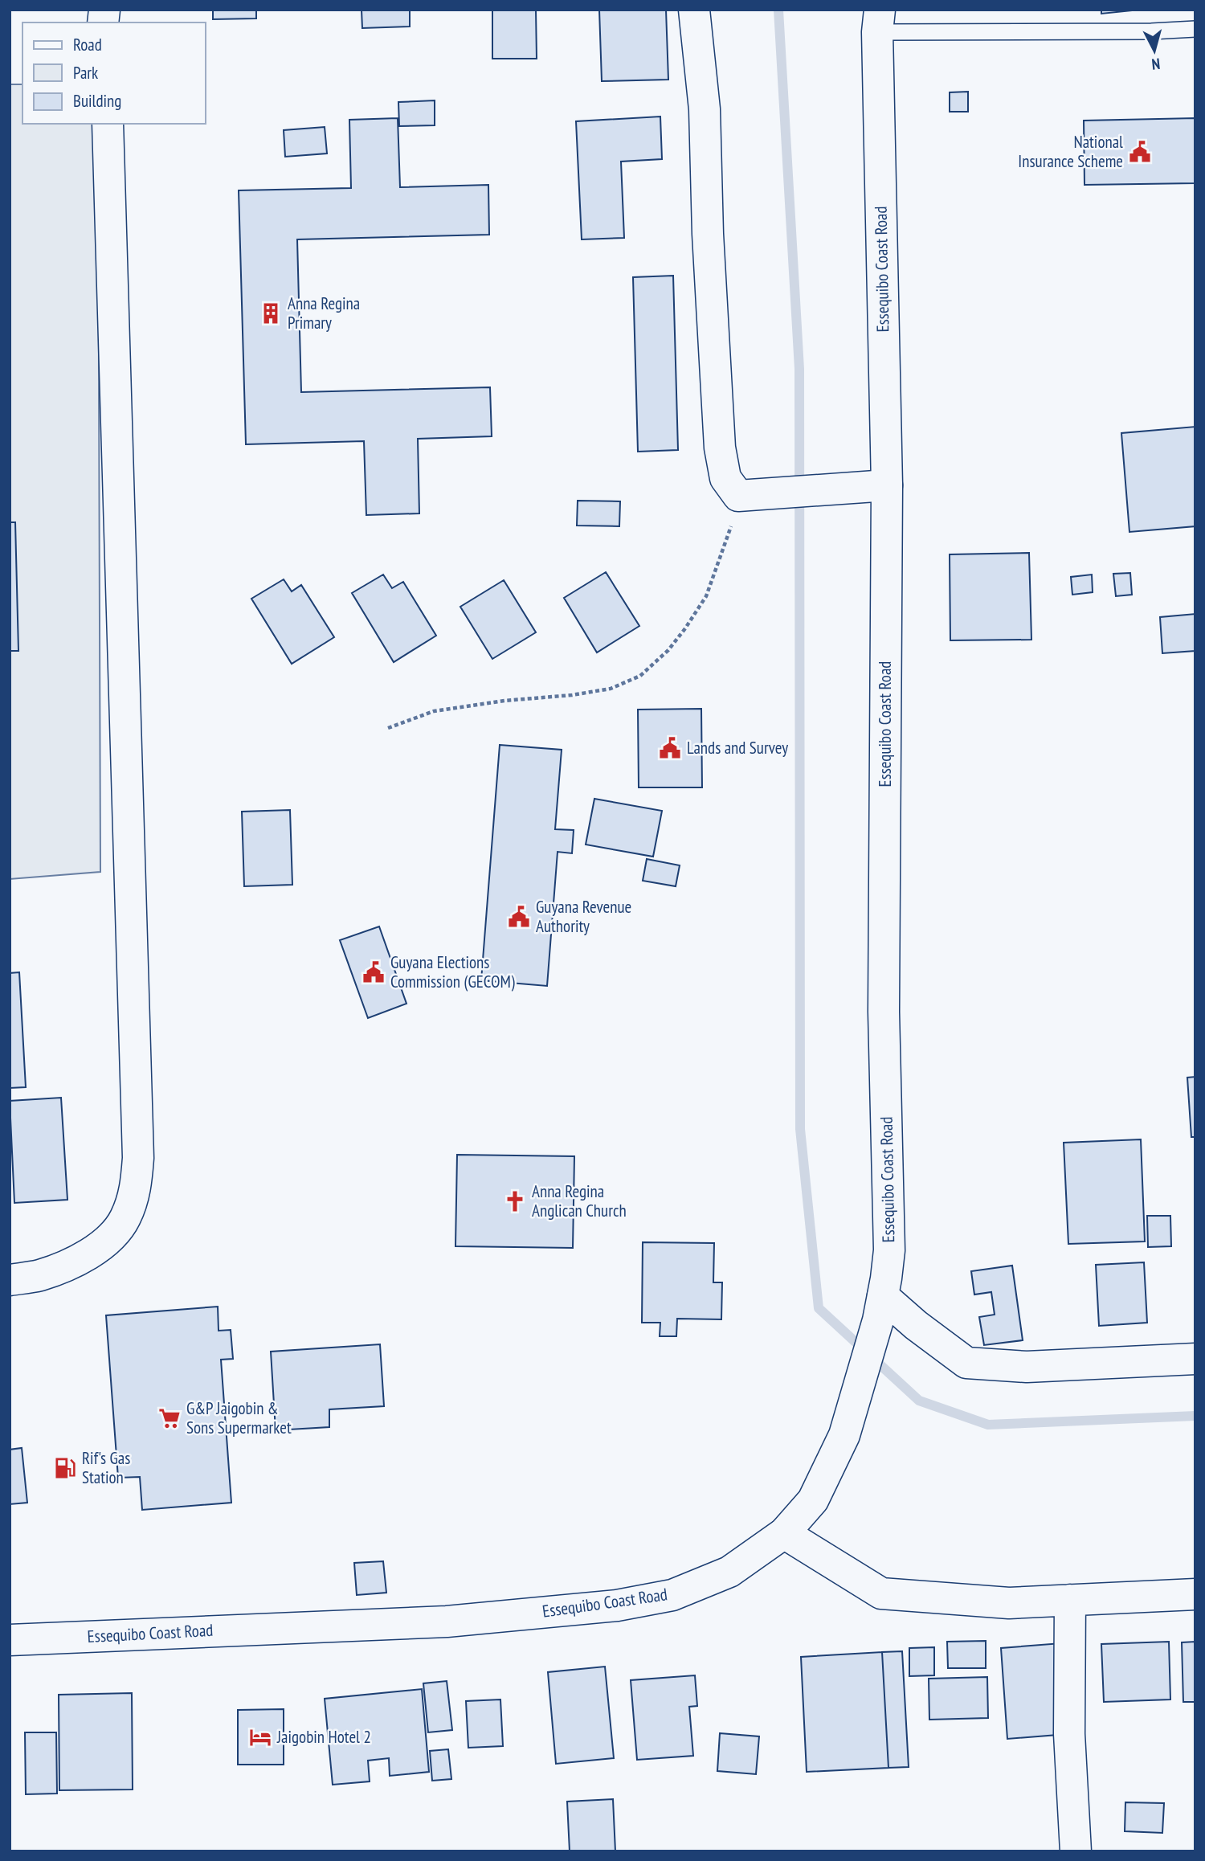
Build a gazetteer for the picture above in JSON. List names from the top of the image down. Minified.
{"streets":{"street":["Essequibo Coast Road"]},"places":{"public building":["National Insurance Scheme","Lands and Survey","Guyana Revenue Authority","Guyana Elections Commission (GECOM)"],"building":["Anna Regina Primary"],"church":["Anna Regina Anglican Church"],"supermarket":["G&P Jaigobin & Sons Supermarket"],"fuel station":["Rif's Gas Station"],"hotel":["Jaigobin Hotel 2"]},"legend":["Road","Park","Building"],"north":"bottom"}
